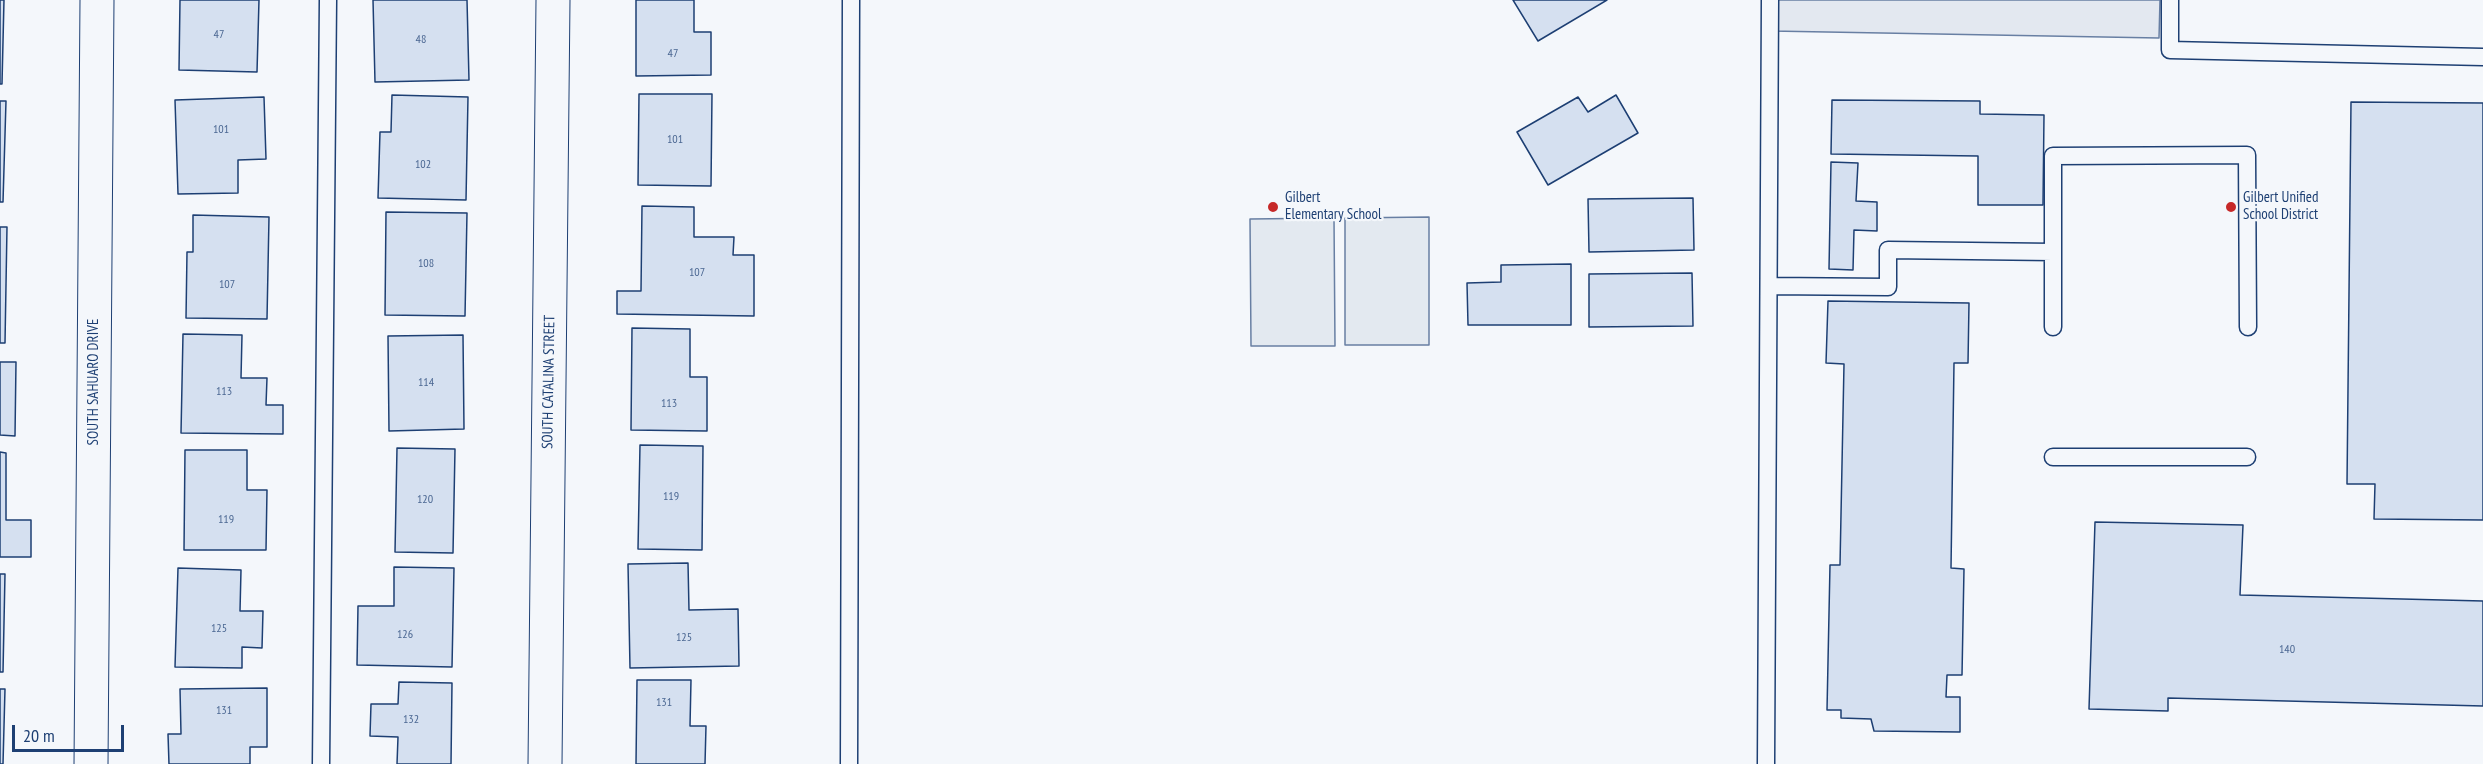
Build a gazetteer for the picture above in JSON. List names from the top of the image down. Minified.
{"streets":{"street":["SOUTH SAHUARO DRIVE","SOUTH CATALINA STREET"]},"places":["Gilbert Elementary School","Gilbert Unified School District"],"house_numbers":["47","48","47","101","101","102","108","107","107","114","113","113","119","120","119","125","126","125","140","131","131","132"],"scale_bar":"20 m"}
